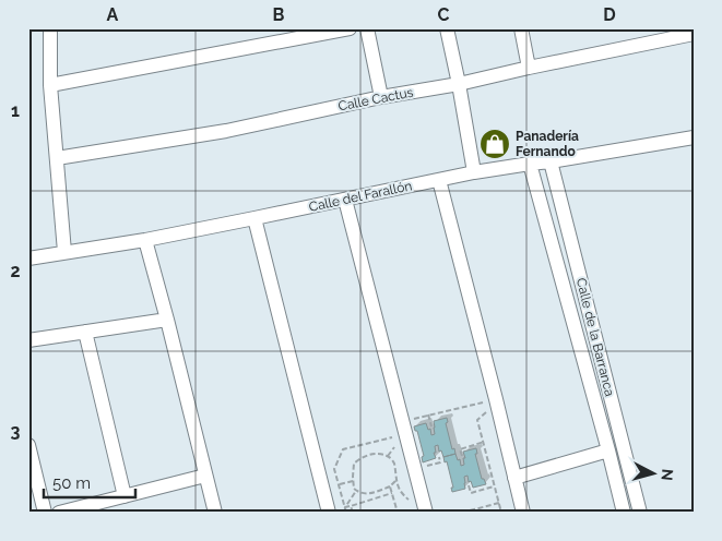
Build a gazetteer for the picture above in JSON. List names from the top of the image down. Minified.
{"streets":{"street":["Calle Cactus","Calle del Farallón","Calle de la Barranca"]},"crossings":[["Calle del Farallón","Calle de la Barranca"]],"places":{"shop":["Panadería Fernando"]},"scale_bar":"50 m","north":"right","grid":{"columns":["A","B","C","D"],"rows":["1","2","3"]}}
